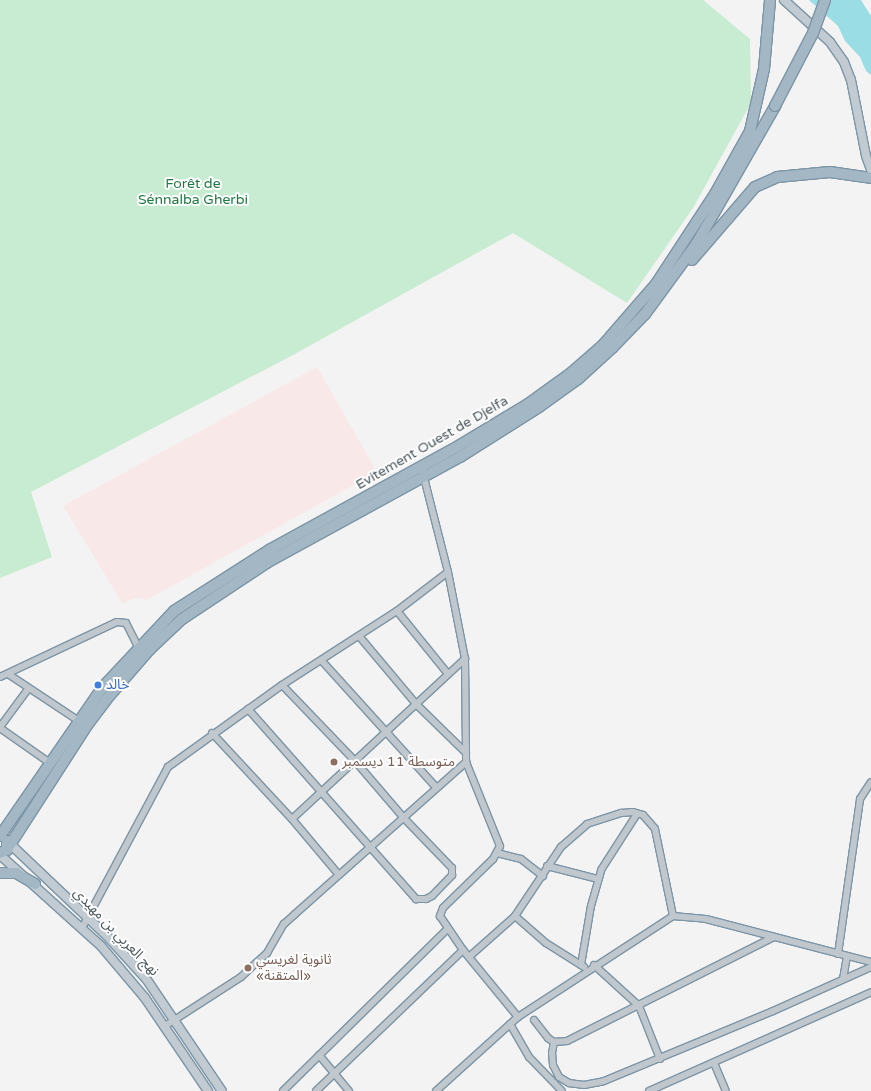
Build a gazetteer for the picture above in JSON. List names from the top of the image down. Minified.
{"streets":{"highway":["Evitement Ouest de Djelfa"],"main road":["نهج العربي بن مهيدي"]},"crossings":[["Evitement Ouest de Djelfa","نهج العربي بن مهيدي"]],"parks":["Forêt de Sénnalba Gherbi"],"places":["خالد","متوسطة 11 ديسمبر","ثانوية لغريسي «المتقنة»"]}
